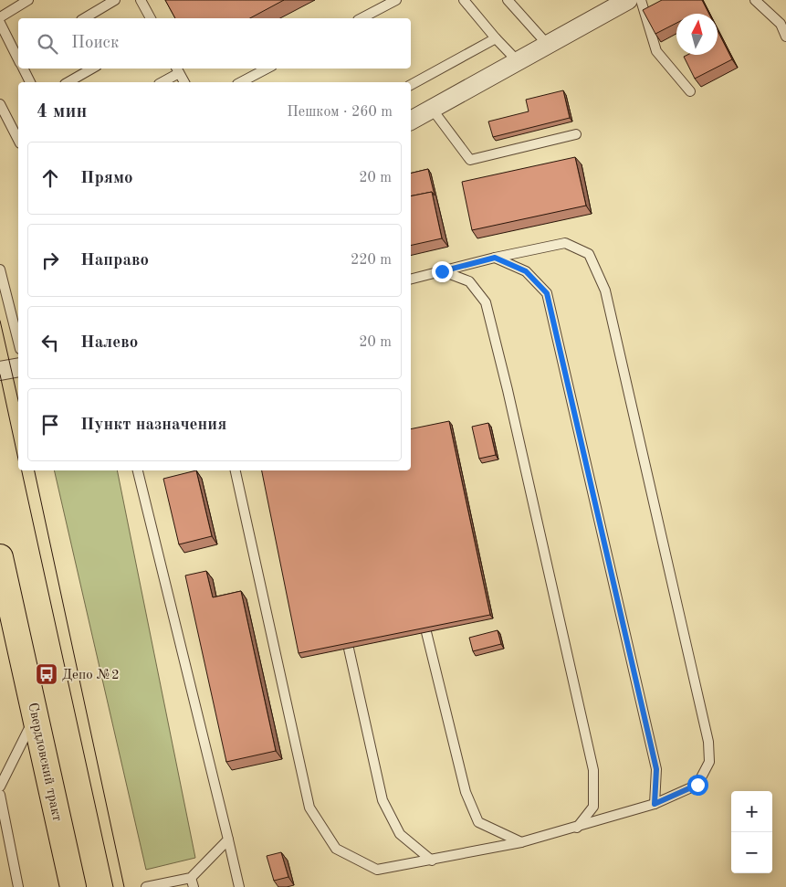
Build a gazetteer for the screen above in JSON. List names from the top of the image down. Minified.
{"streets":{"main road":["Свердловский тракт"]},"places":{"bus stop":["Депо №2"]},"north":"top","page":{"search":"Поиск","heading":["4 мин","Пешком · 260 m"],"list":[["Прямо","20 m"],["Направо","220 m"],["Налево","20 m"],"Пункт назначения"],"map_buttons":["+","−"]}}
